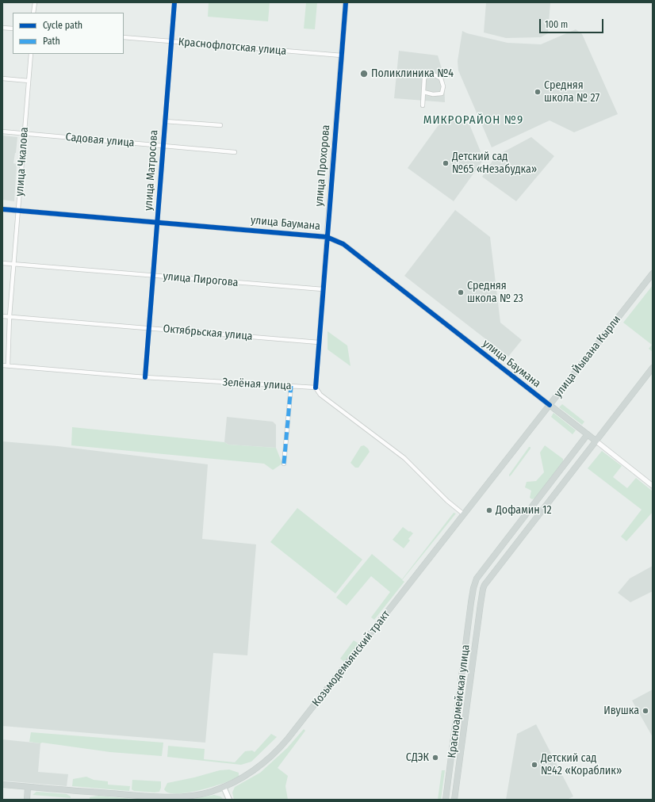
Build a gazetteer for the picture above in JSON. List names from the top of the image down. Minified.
{"streets":{"main road":["улица Баумана","улица Йывана Кырли","Козьмодемьянский тракт","Красноармейская улица"],"street":["Краснофлотская улица","Садовая улица","улица Чкалова","улица Прохорова","улица Матросова","улица Пирогова","Октябрьская улица","Зелёная улица"]},"crossings":[["Краснофлотская улица","улица Прохорова"],["Краснофлотская улица","улица Матросова"],["Садовая улица","улица Чкалова"],["Садовая улица","улица Матросова"],["улица Чкалова","улица Баумана"],["улица Чкалова","улица Пирогова"],["улица Чкалова","Октябрьская улица"],["улица Чкалова","Зелёная улица"],["улица Прохорова","улица Баумана"],["улица Прохорова","улица Пирогова"],["улица Прохорова","Октябрьская улица"],["улица Прохорова","Зелёная улица"],["улица Матросова","улица Баумана"],["улица Матросова","улица Пирогова"],["улица Матросова","Октябрьская улица"],["улица Матросова","Зелёная улица"],["улица Баумана","улица Йывана Кырли"],["улица Йывана Кырли","Козьмодемьянский тракт"]],"districts":["МИКРОРАЙОН №9"],"places":["Поликлиника №4","Средняя школа № 27","Детский сад №65 «Незабудка»","Средняя школа № 23","Дофамин 12","Ивушка","СДЭК","Детский сад №42 «Кораблик»"],"legend":["Cycle path","Path"],"scale_bar":"100 m"}
